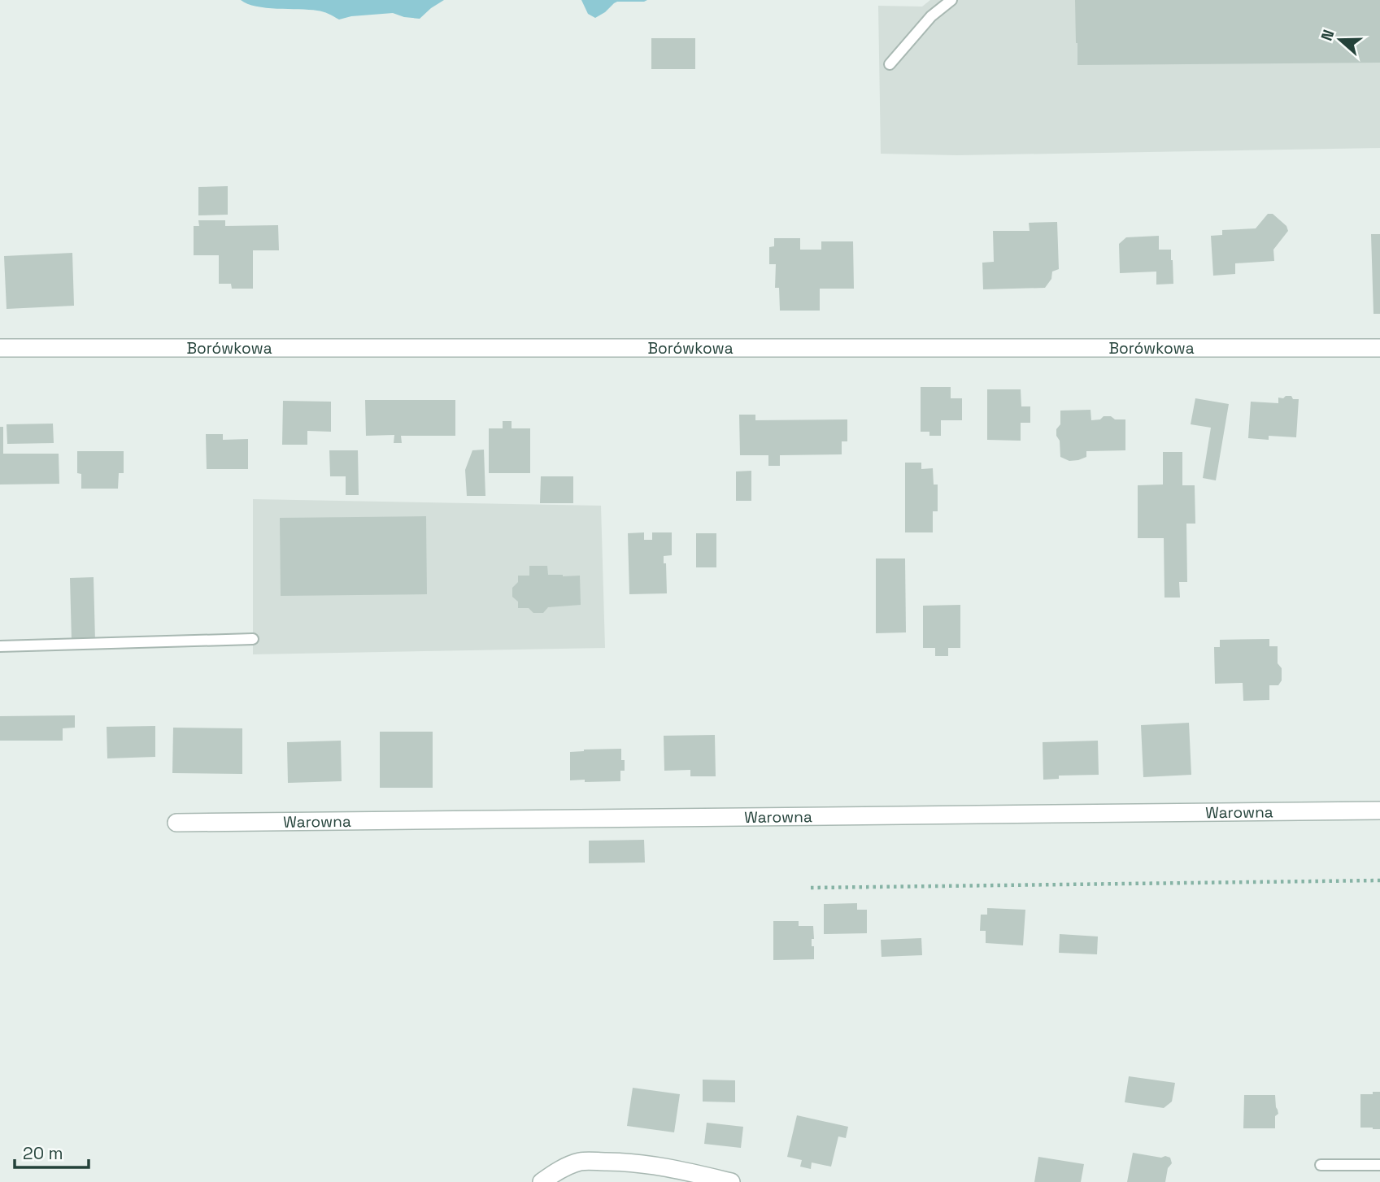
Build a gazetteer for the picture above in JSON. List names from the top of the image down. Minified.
{"streets":{"street":["Borówkowa","Warowna"]},"scale_bar":"20 m","north":"left"}
